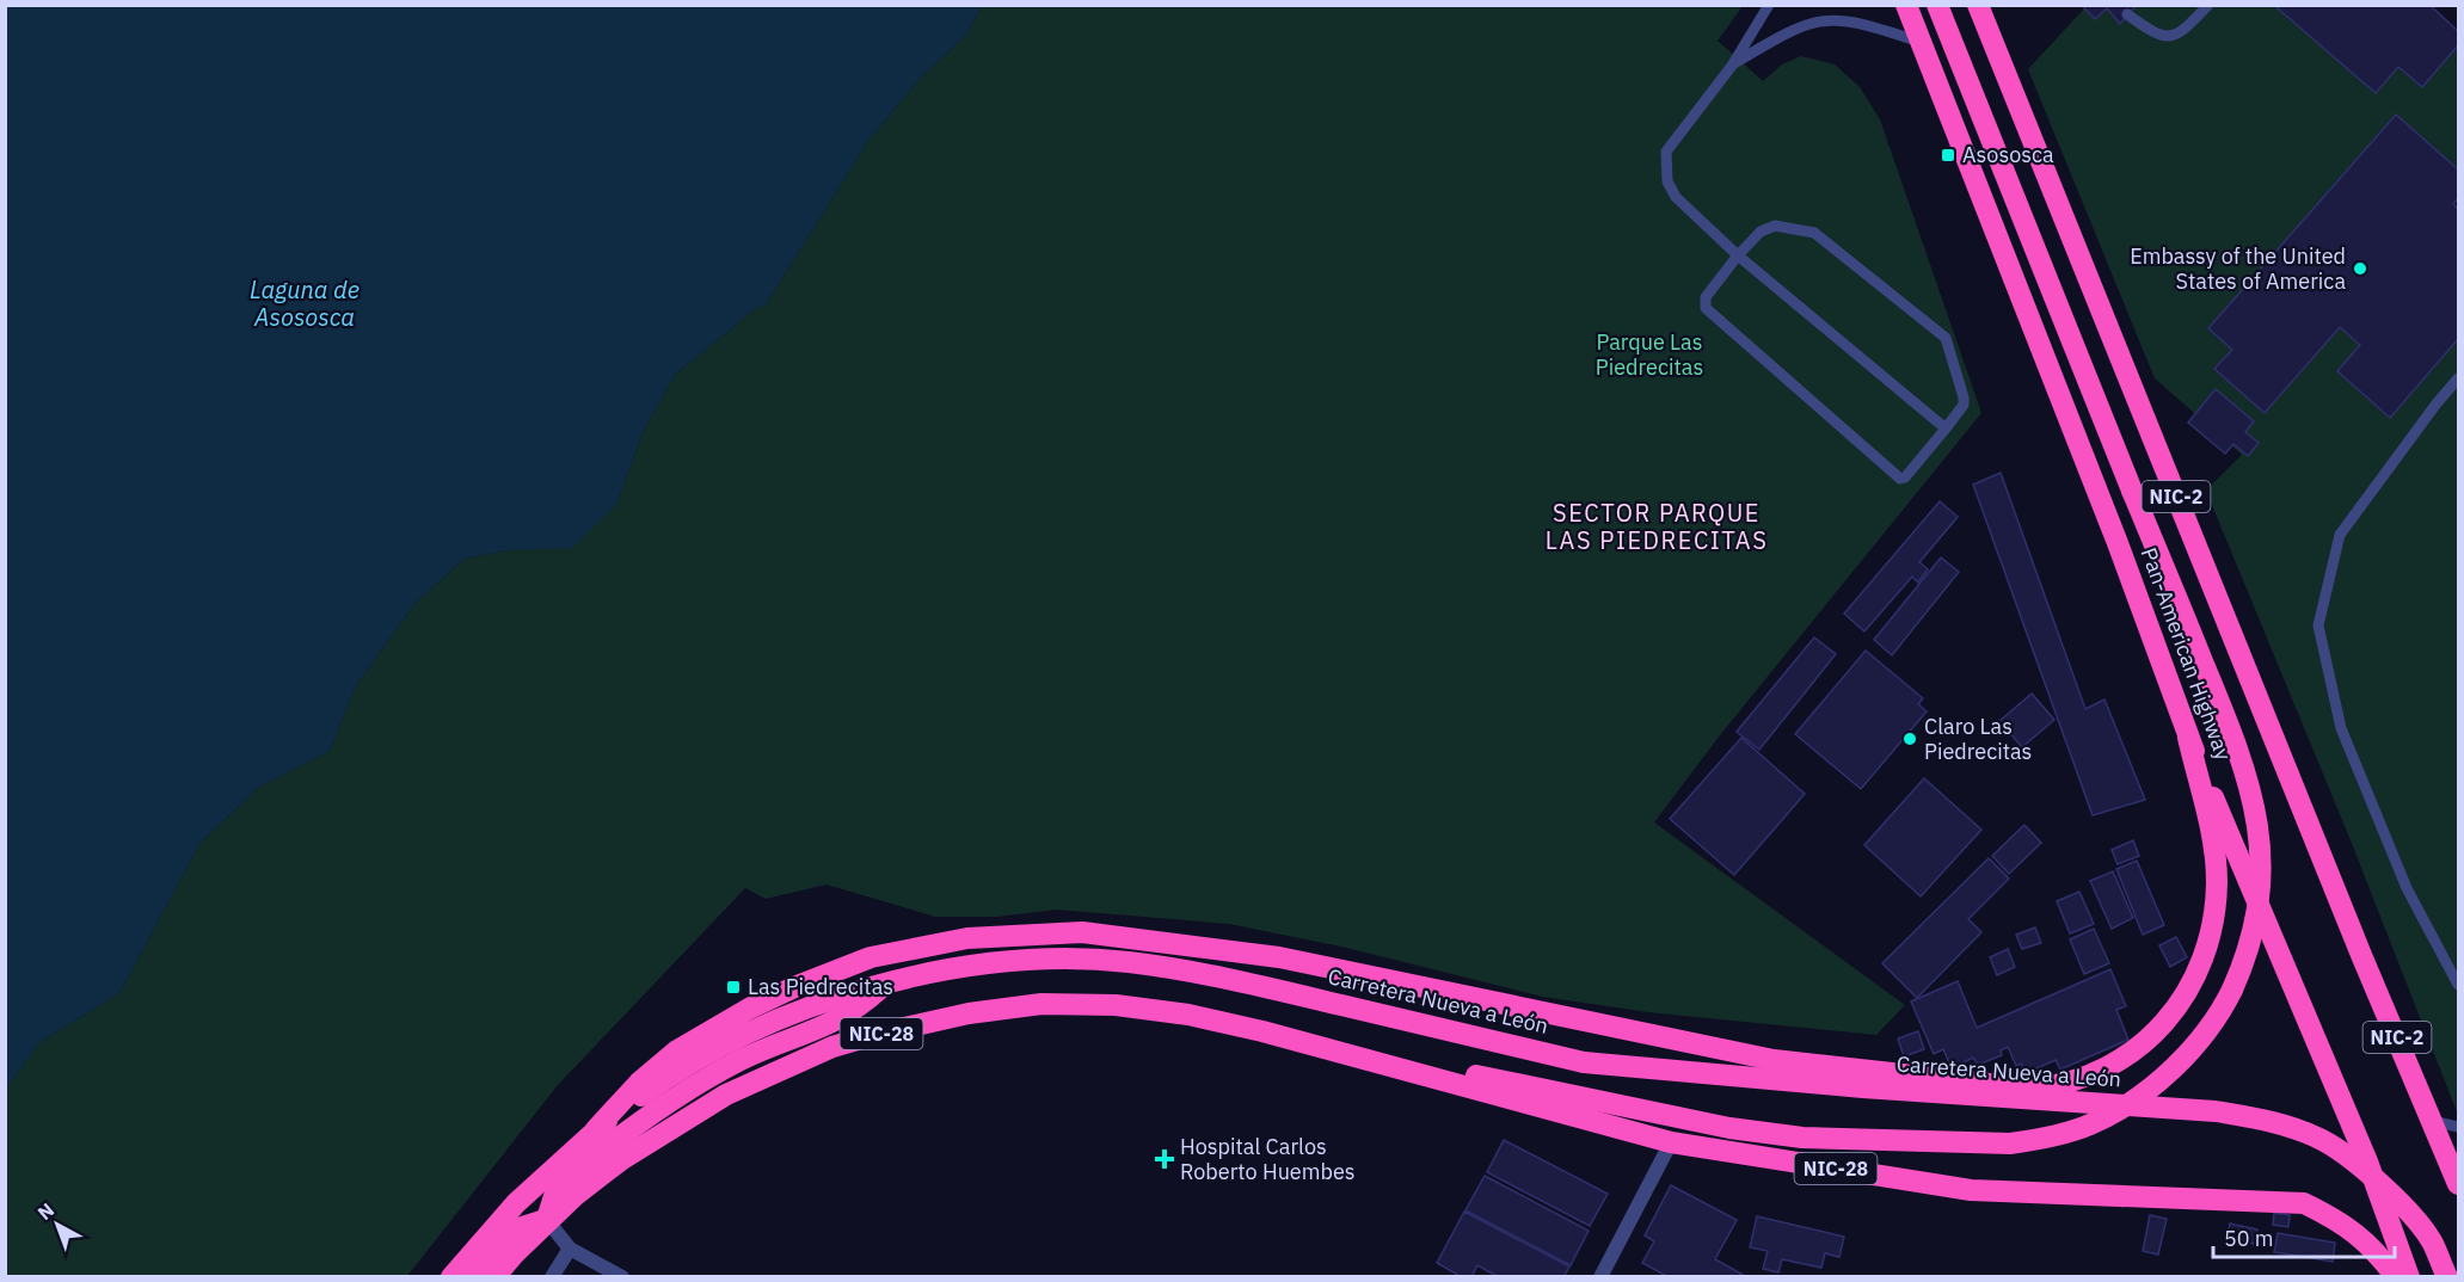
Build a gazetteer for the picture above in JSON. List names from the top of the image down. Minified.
{"streets":{"highway":["NIC-2","Pan-American Highway","Carretera Nueva a León","NIC-28"]},"districts":["SECTOR PARQUE LAS PIEDRECITAS"],"water":["Laguna de Asososca"],"parks":["Parque Las Piedrecitas"],"places":{"transit":["Asososca","Las Piedrecitas"],"other":["Embassy of the United States of America","Claro Las Piedrecitas"],"health":["Hospital Carlos Roberto Huembes"]},"scale_bar":"50 m","north":"top left"}
